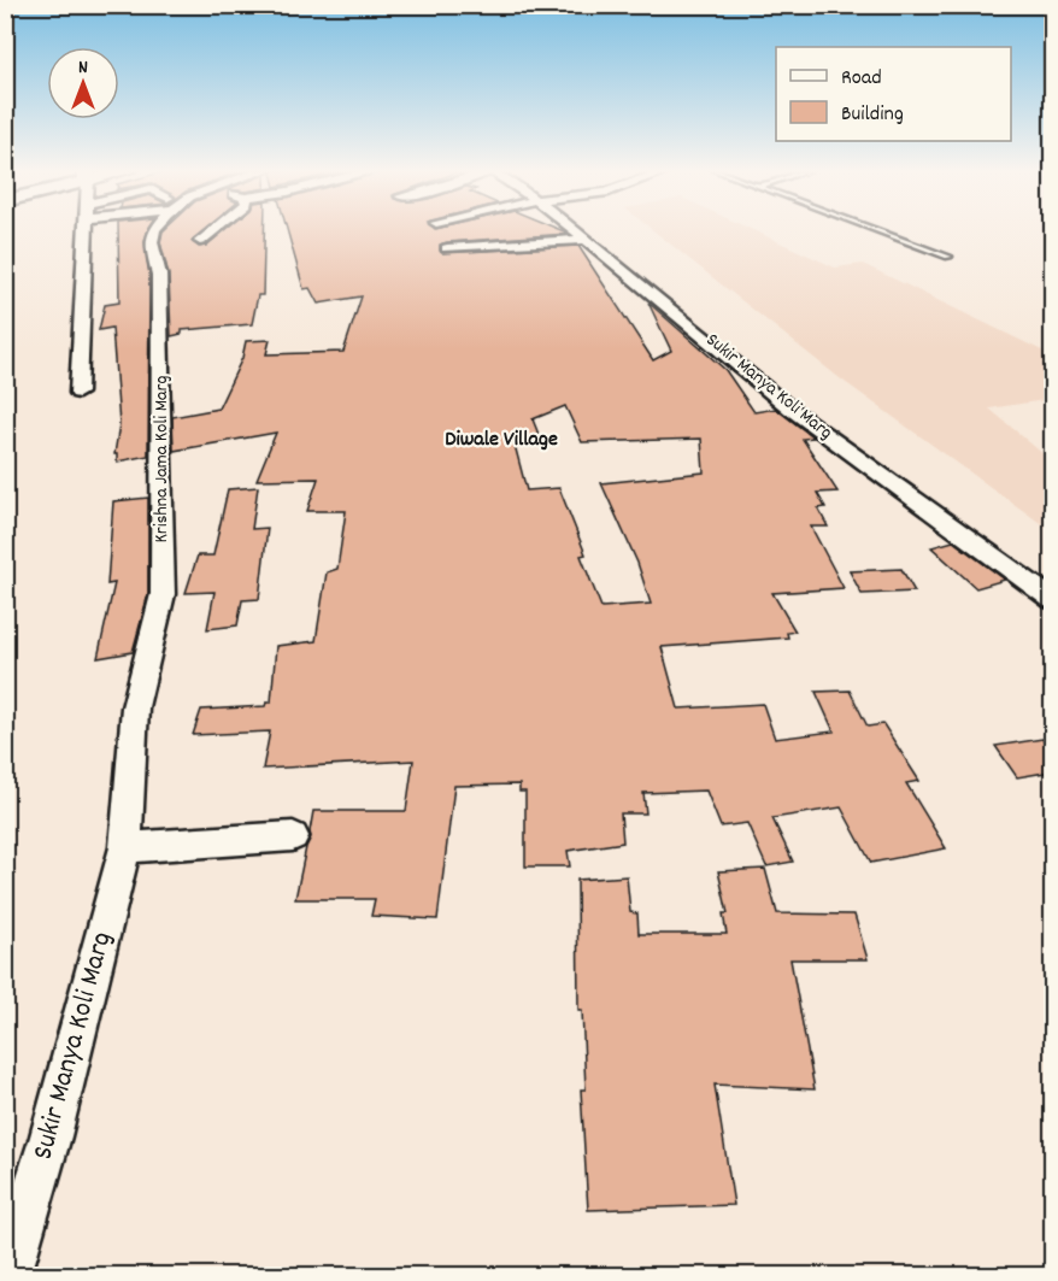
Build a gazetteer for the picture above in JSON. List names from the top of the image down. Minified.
{"streets":{"street":["Sukir Manya Koli Marg","Krishna Jama Koli Marg"]},"crossings":[["Sukir Manya Koli Marg","Krishna Jama Koli Marg"]],"districts":["Diwale Village"],"legend":["Road","Building"],"north":"top"}
